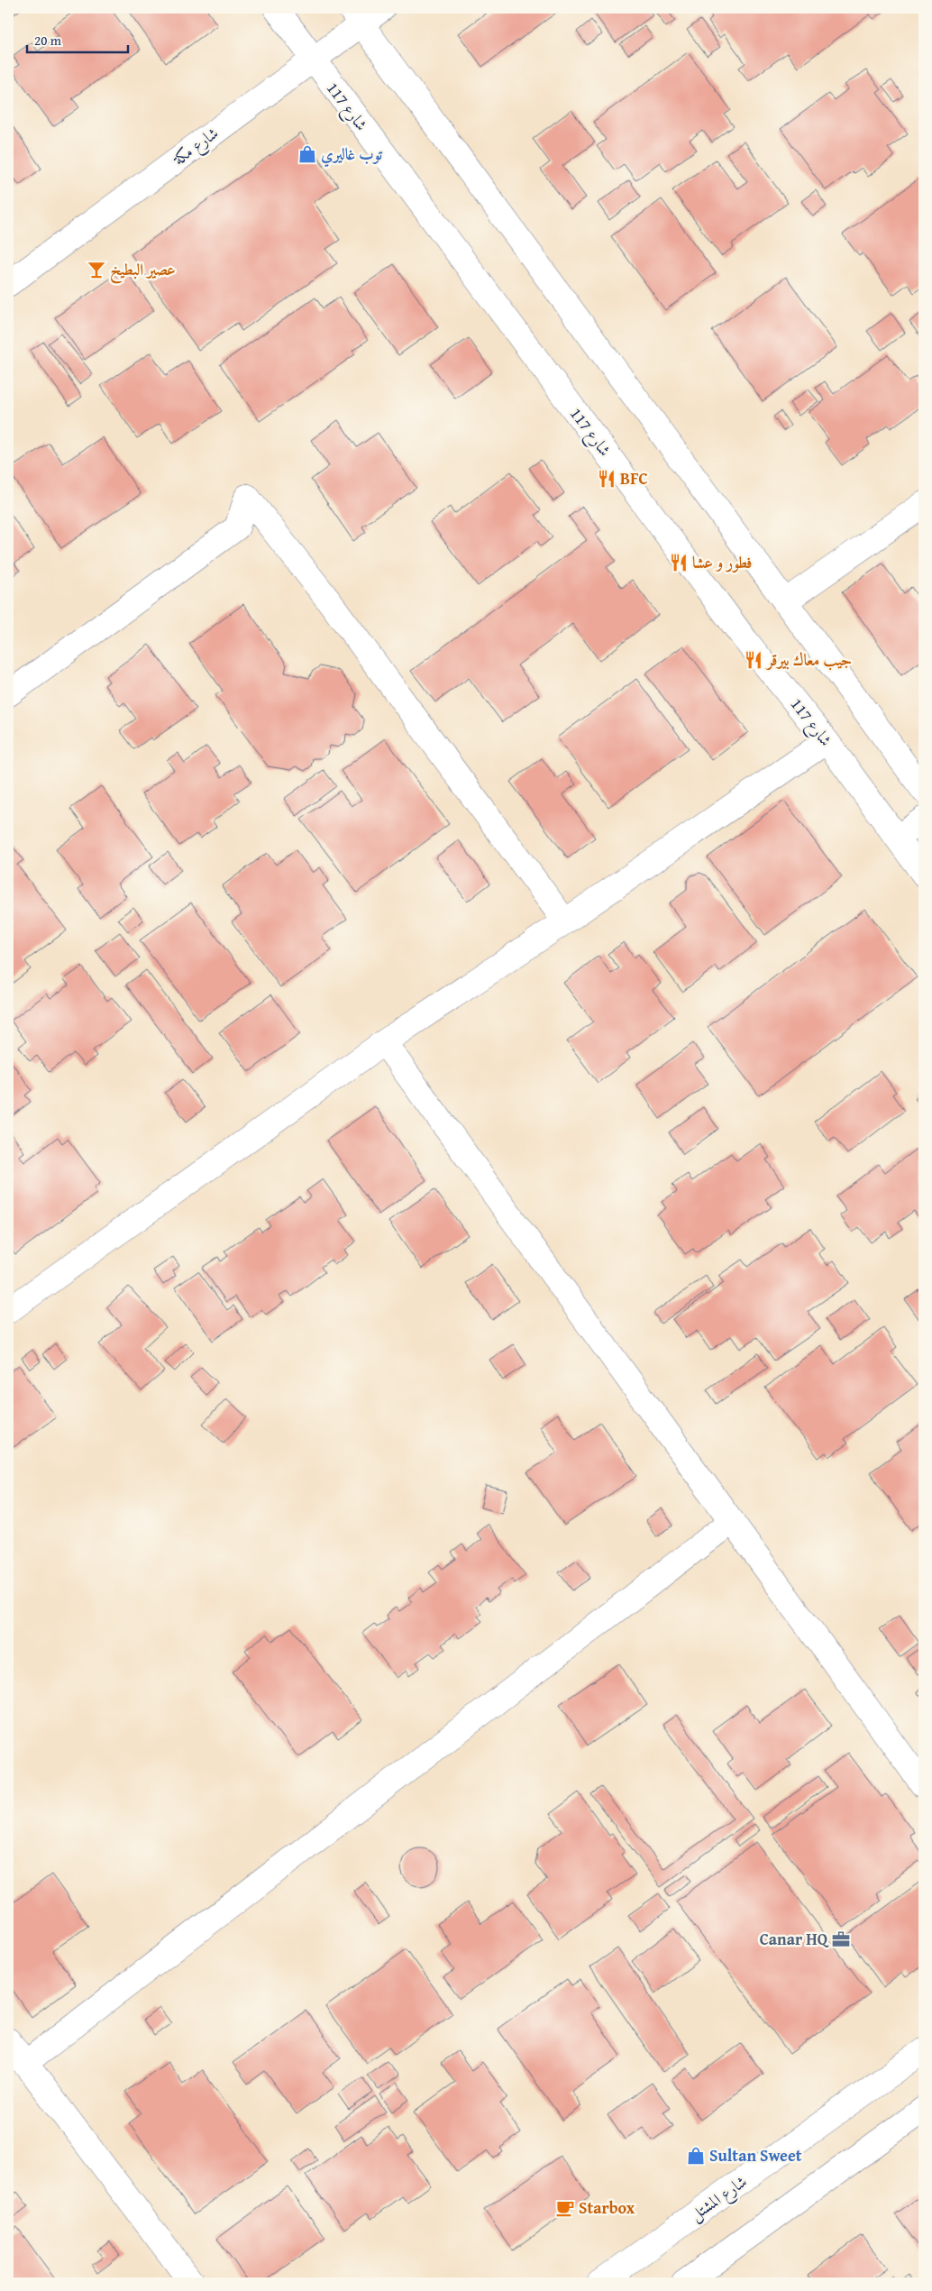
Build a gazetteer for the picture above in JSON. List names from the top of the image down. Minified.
{"streets":{"street":["شارع 117","شارع مكة","شارع المشتل"]},"crossings":[["شارع 117","شارع مكة"]],"places":{"shop":["توب غاليري","Sultan Sweet"],"bar":["عصير البطيخ"],"restaurant":["BFC","فطور و عشا","جيب معاك بيرقر"],"office":["Canar HQ"],"cafe":["Starbox"]},"scale_bar":"20 m"}
